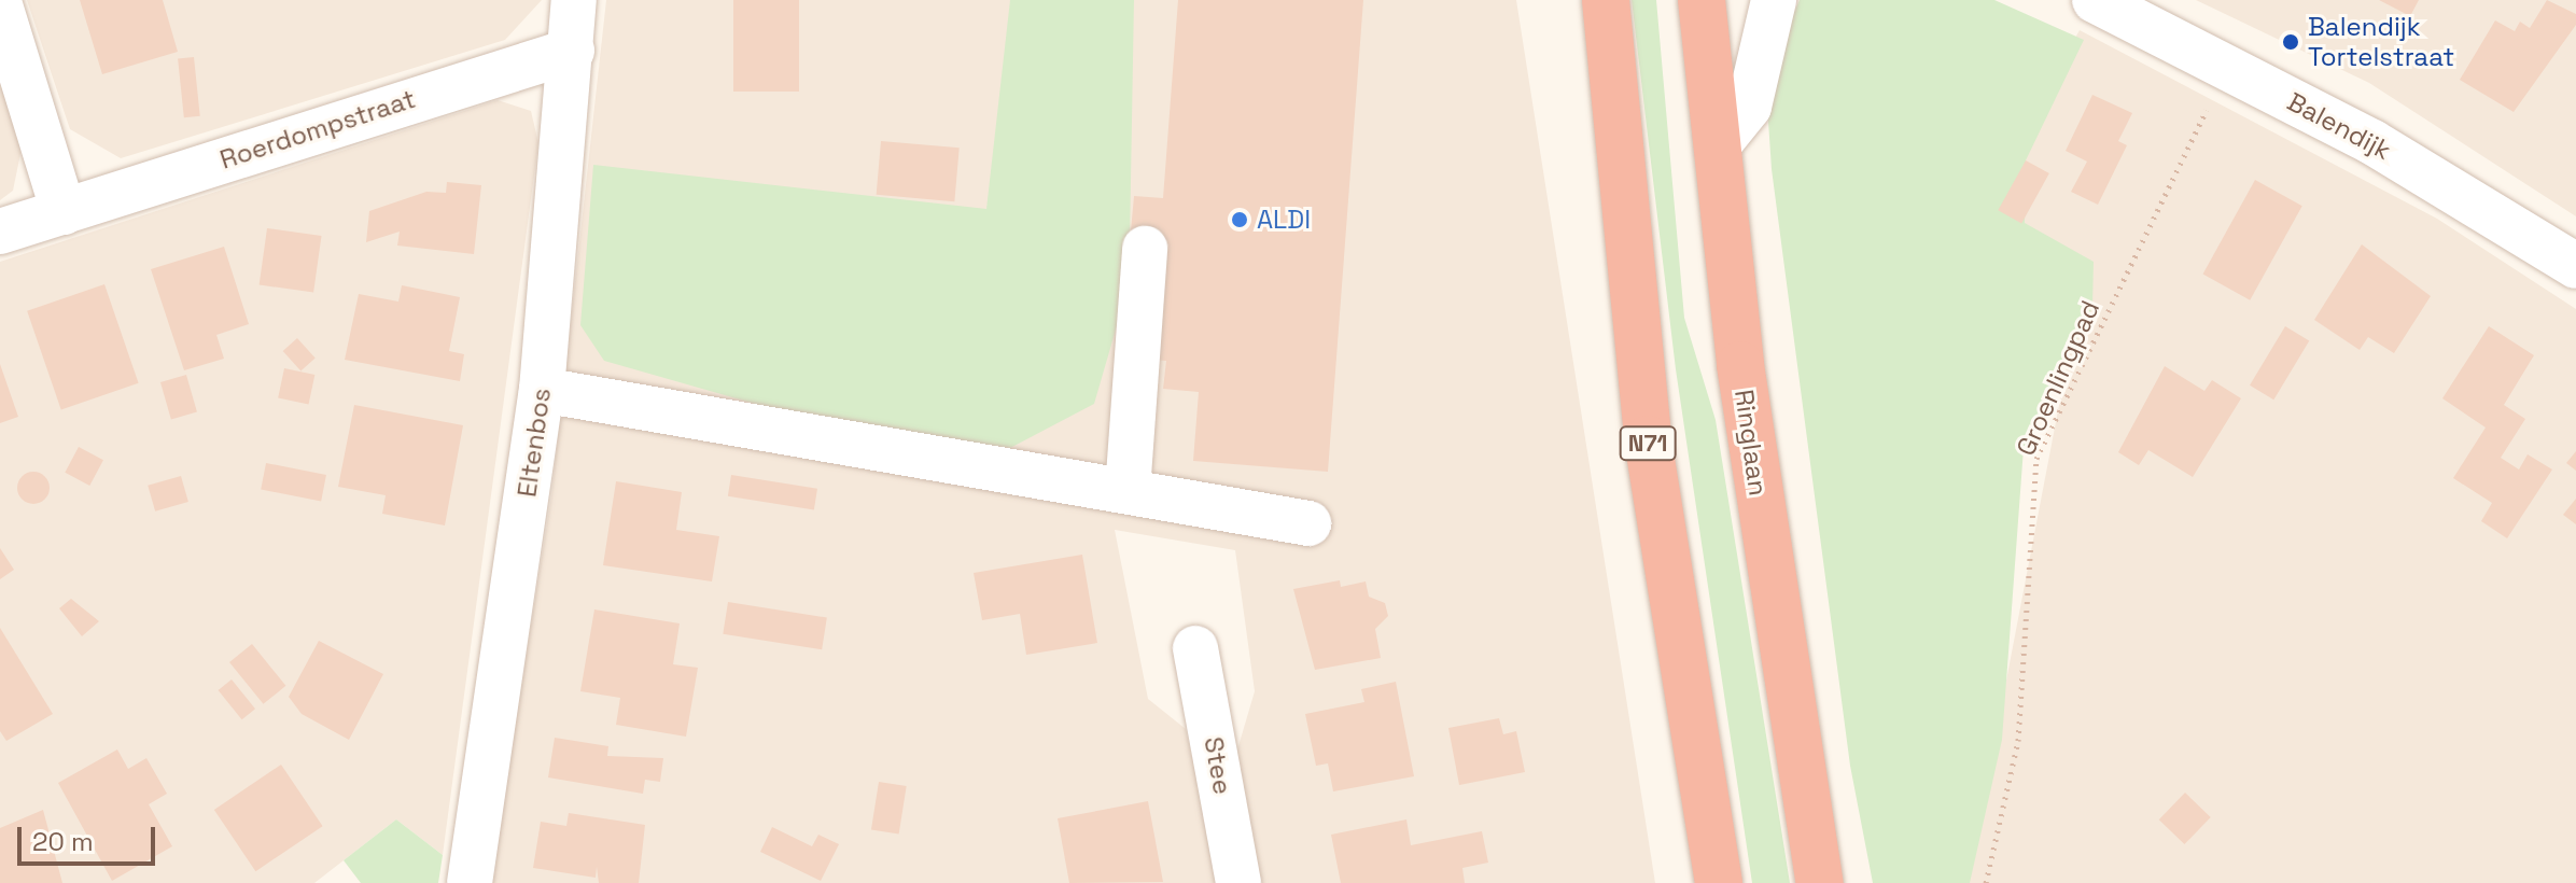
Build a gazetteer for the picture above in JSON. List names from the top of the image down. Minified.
{"streets":{"highway":["Ringlaan","N71"],"street":["Balendijk","Roerdompstraat","Eltenbos","Stee"],"path":["Groenlingpad"]},"crossings":[["Balendijk","Groenlingpad"],["Roerdompstraat","Eltenbos"]],"places":["Balendijk Tortelstraat","ALDI"],"scale_bar":"20 m"}
